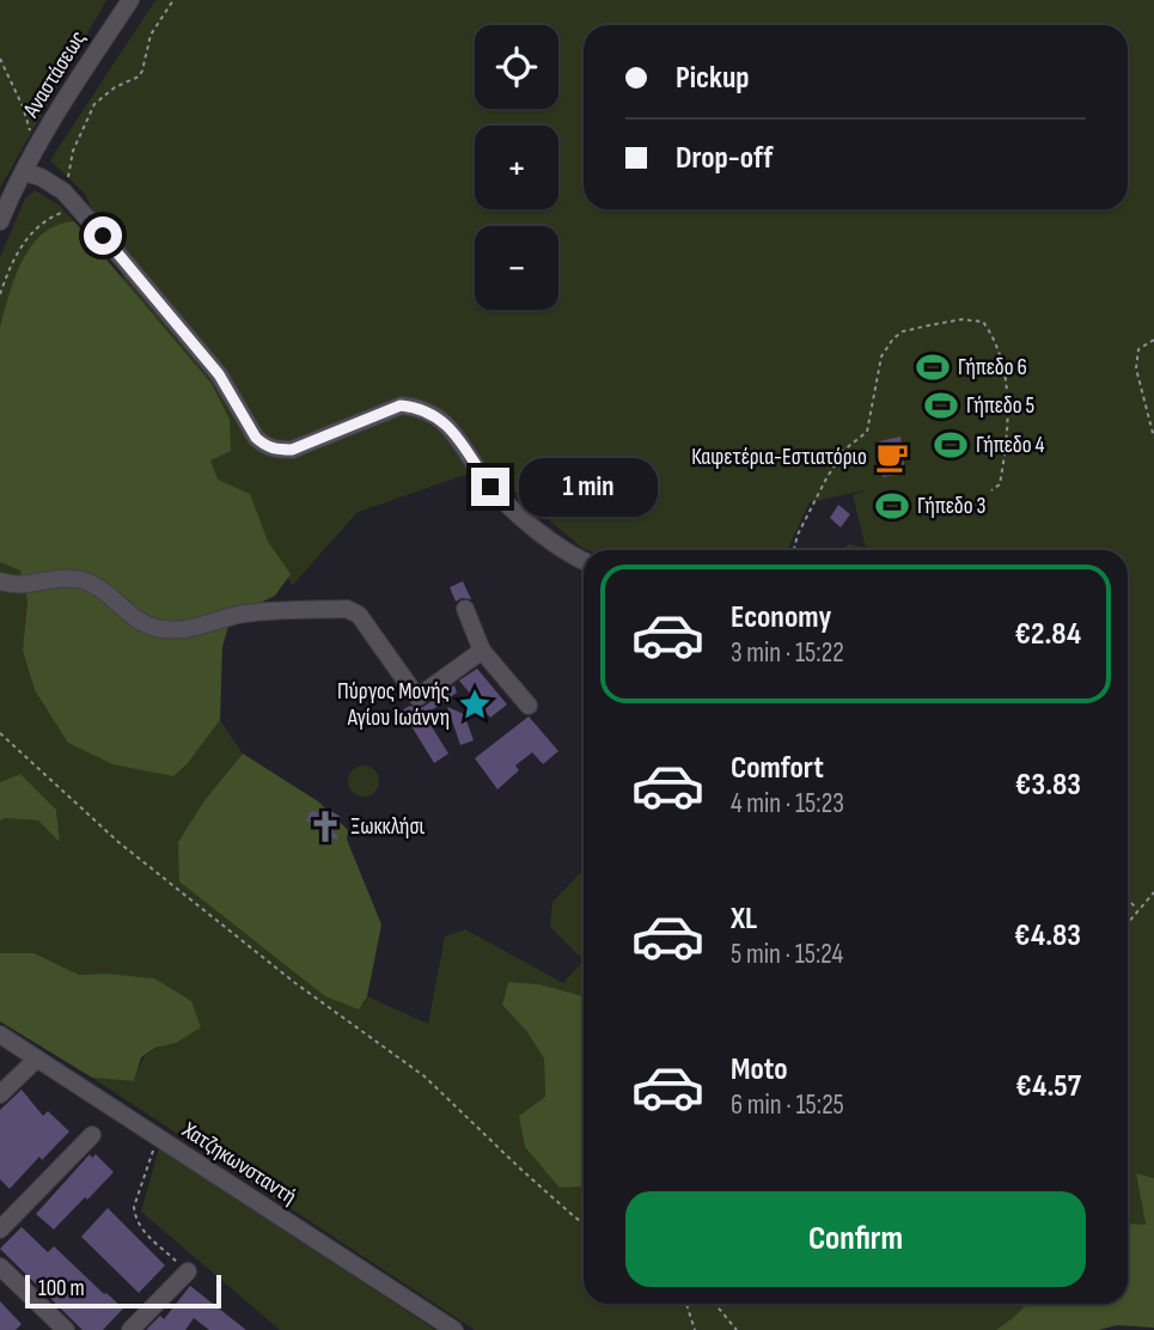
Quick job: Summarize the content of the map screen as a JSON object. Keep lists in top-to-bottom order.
{
  "streets": {
    "street": ["Αναστάσεως", "Χατζηκωνσταντή"]
  },
  "places": {
    "sports": [
      "Γήπεδο 6",
      "Γήπεδο 5",
      "Γήπεδο 4",
      "Γήπεδο 3"
    ],
    "cafe": ["Καφετέρια-Εστιατόριο"],
    "place": ["Πύργος Μονής Αγίου Ιωάννη"],
    "church": ["Ξωκκλήσι"]
  },
  "scale_bar": "100 m",
  "page": {
    "map_buttons": ["+", "−"],
    "banner": ["Pickup", "Drop-off"],
    "bubble": "1 min",
    "list": [
      {
        "name": "Economy",
        "note": "3 min · 15:22",
        "value": "€2.84"
      },
      {
        "name": "Comfort",
        "note": "4 min · 15:23",
        "value": "€3.83"
      },
      {
        "name": "XL",
        "note": "5 min · 15:24",
        "value": "€4.83"
      },
      {
        "name": "Moto",
        "note": "6 min · 15:25",
        "value": "€4.57"
      }
    ],
    "buttons": "Confirm",
    "scale": "100 m"
  }
}
